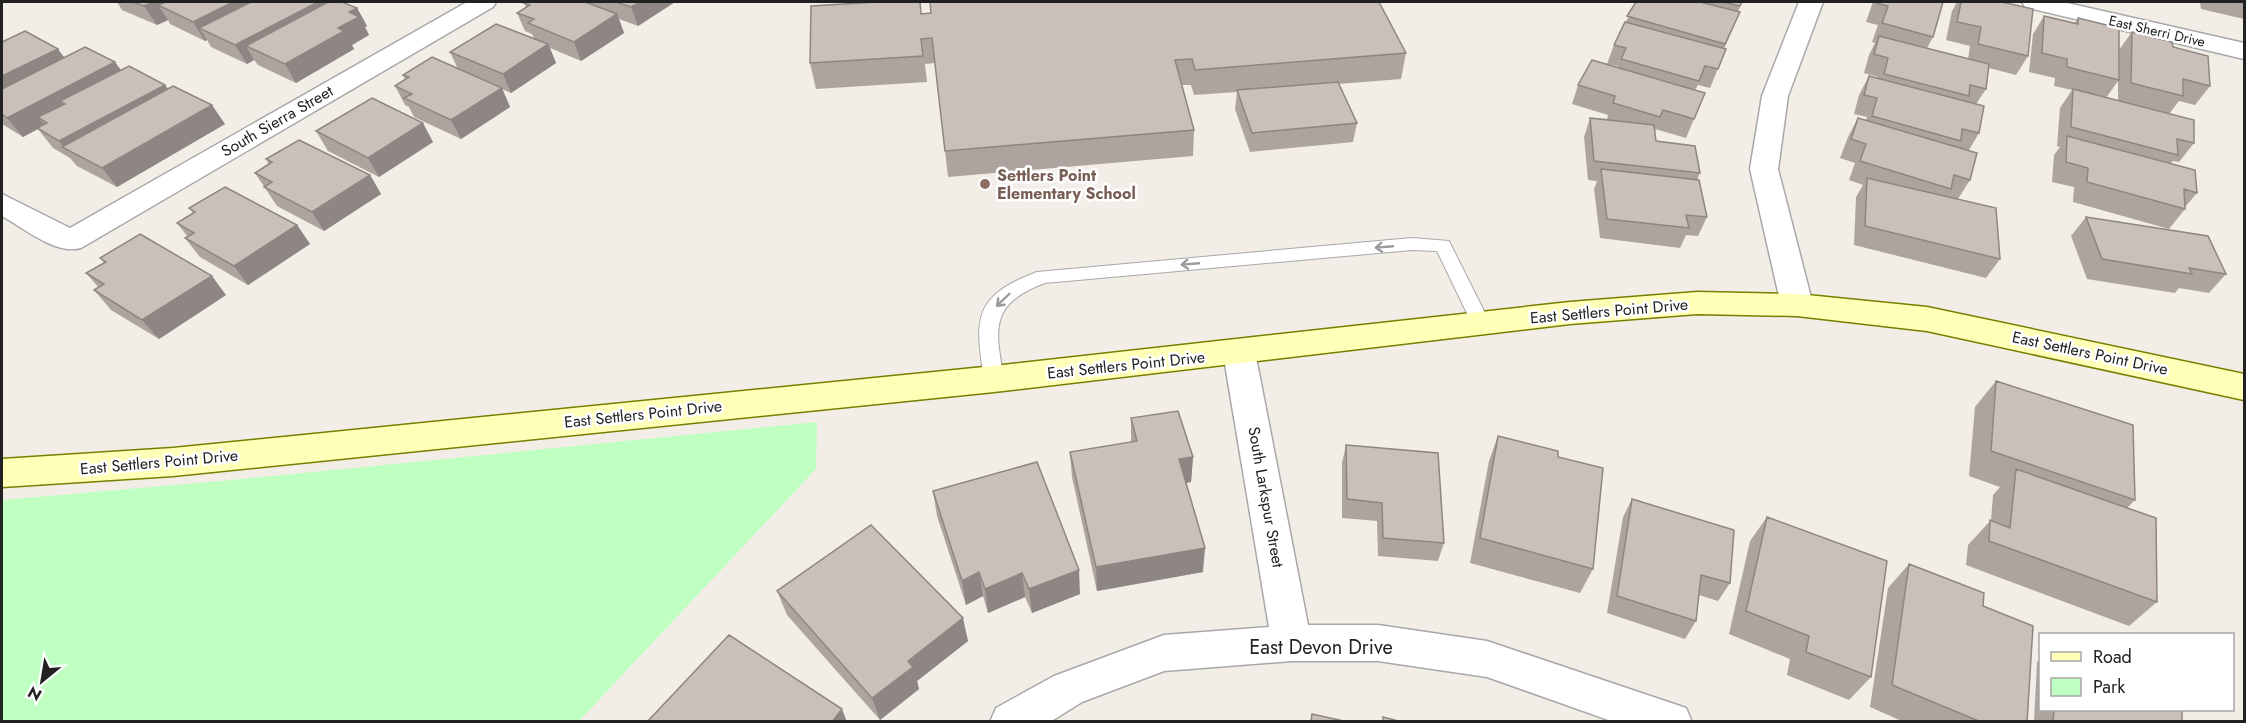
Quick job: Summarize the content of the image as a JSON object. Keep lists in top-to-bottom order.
{
  "streets": {
    "street": [
      "East Sherri Drive",
      "South Sierra Street",
      "East Settlers Point Drive",
      "South Larkspur Street",
      "East Devon Drive"
    ]
  },
  "crossings": [
    ["East Settlers Point Drive", "South Larkspur Street"],
    ["South Larkspur Street", "East Devon Drive"]
  ],
  "places": ["Settlers Point Elementary School"],
  "legend": ["Road", "Park"],
  "north": "bottom left"
}
